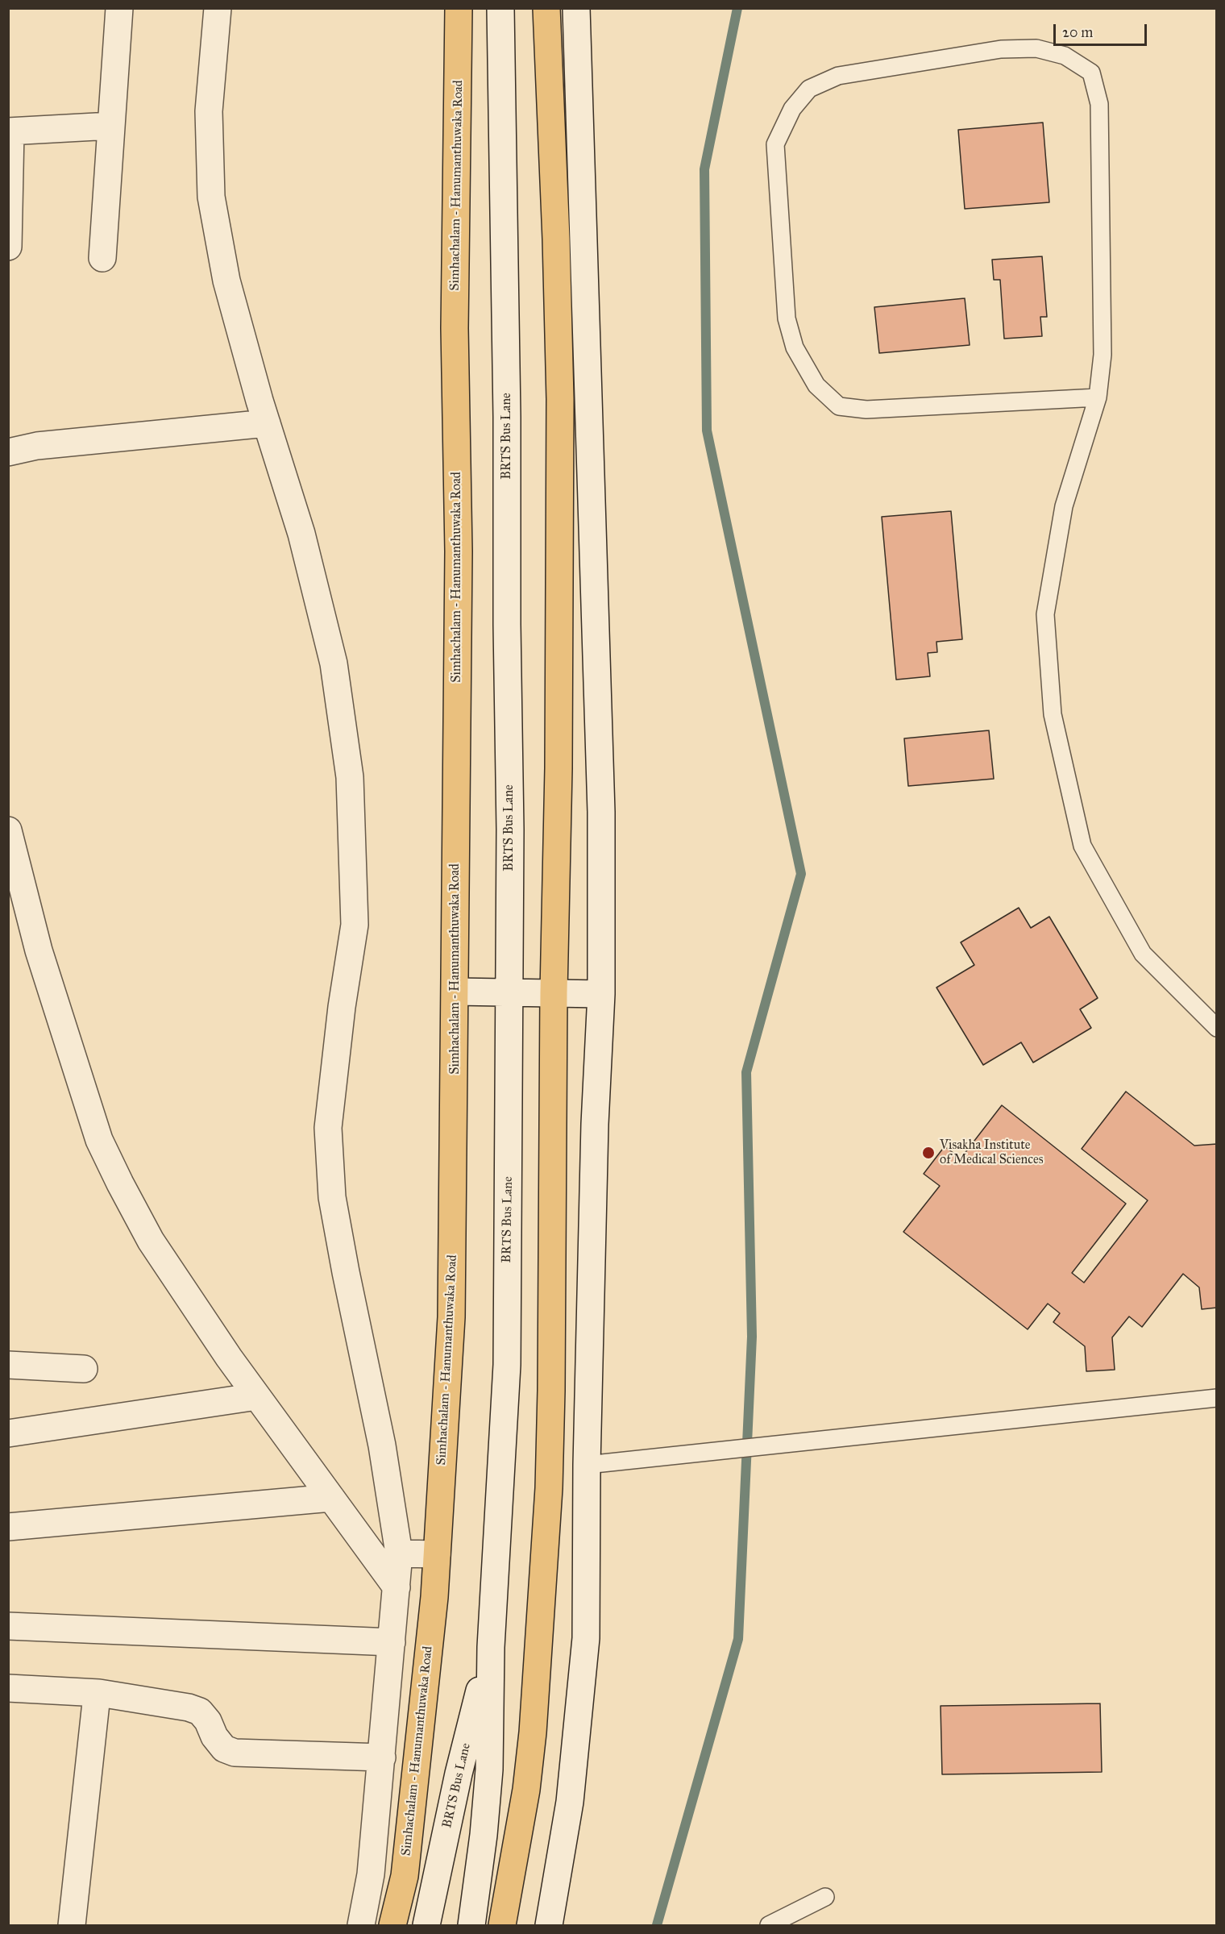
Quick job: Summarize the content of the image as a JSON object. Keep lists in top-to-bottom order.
{
  "streets": {
    "main road": ["Simhachalam - Hanumanthuwaka Road"],
    "street": ["BRTS Bus Lane"]
  },
  "places": ["Visakha Institute of Medical Sciences"],
  "scale_bar": "20 m"
}
